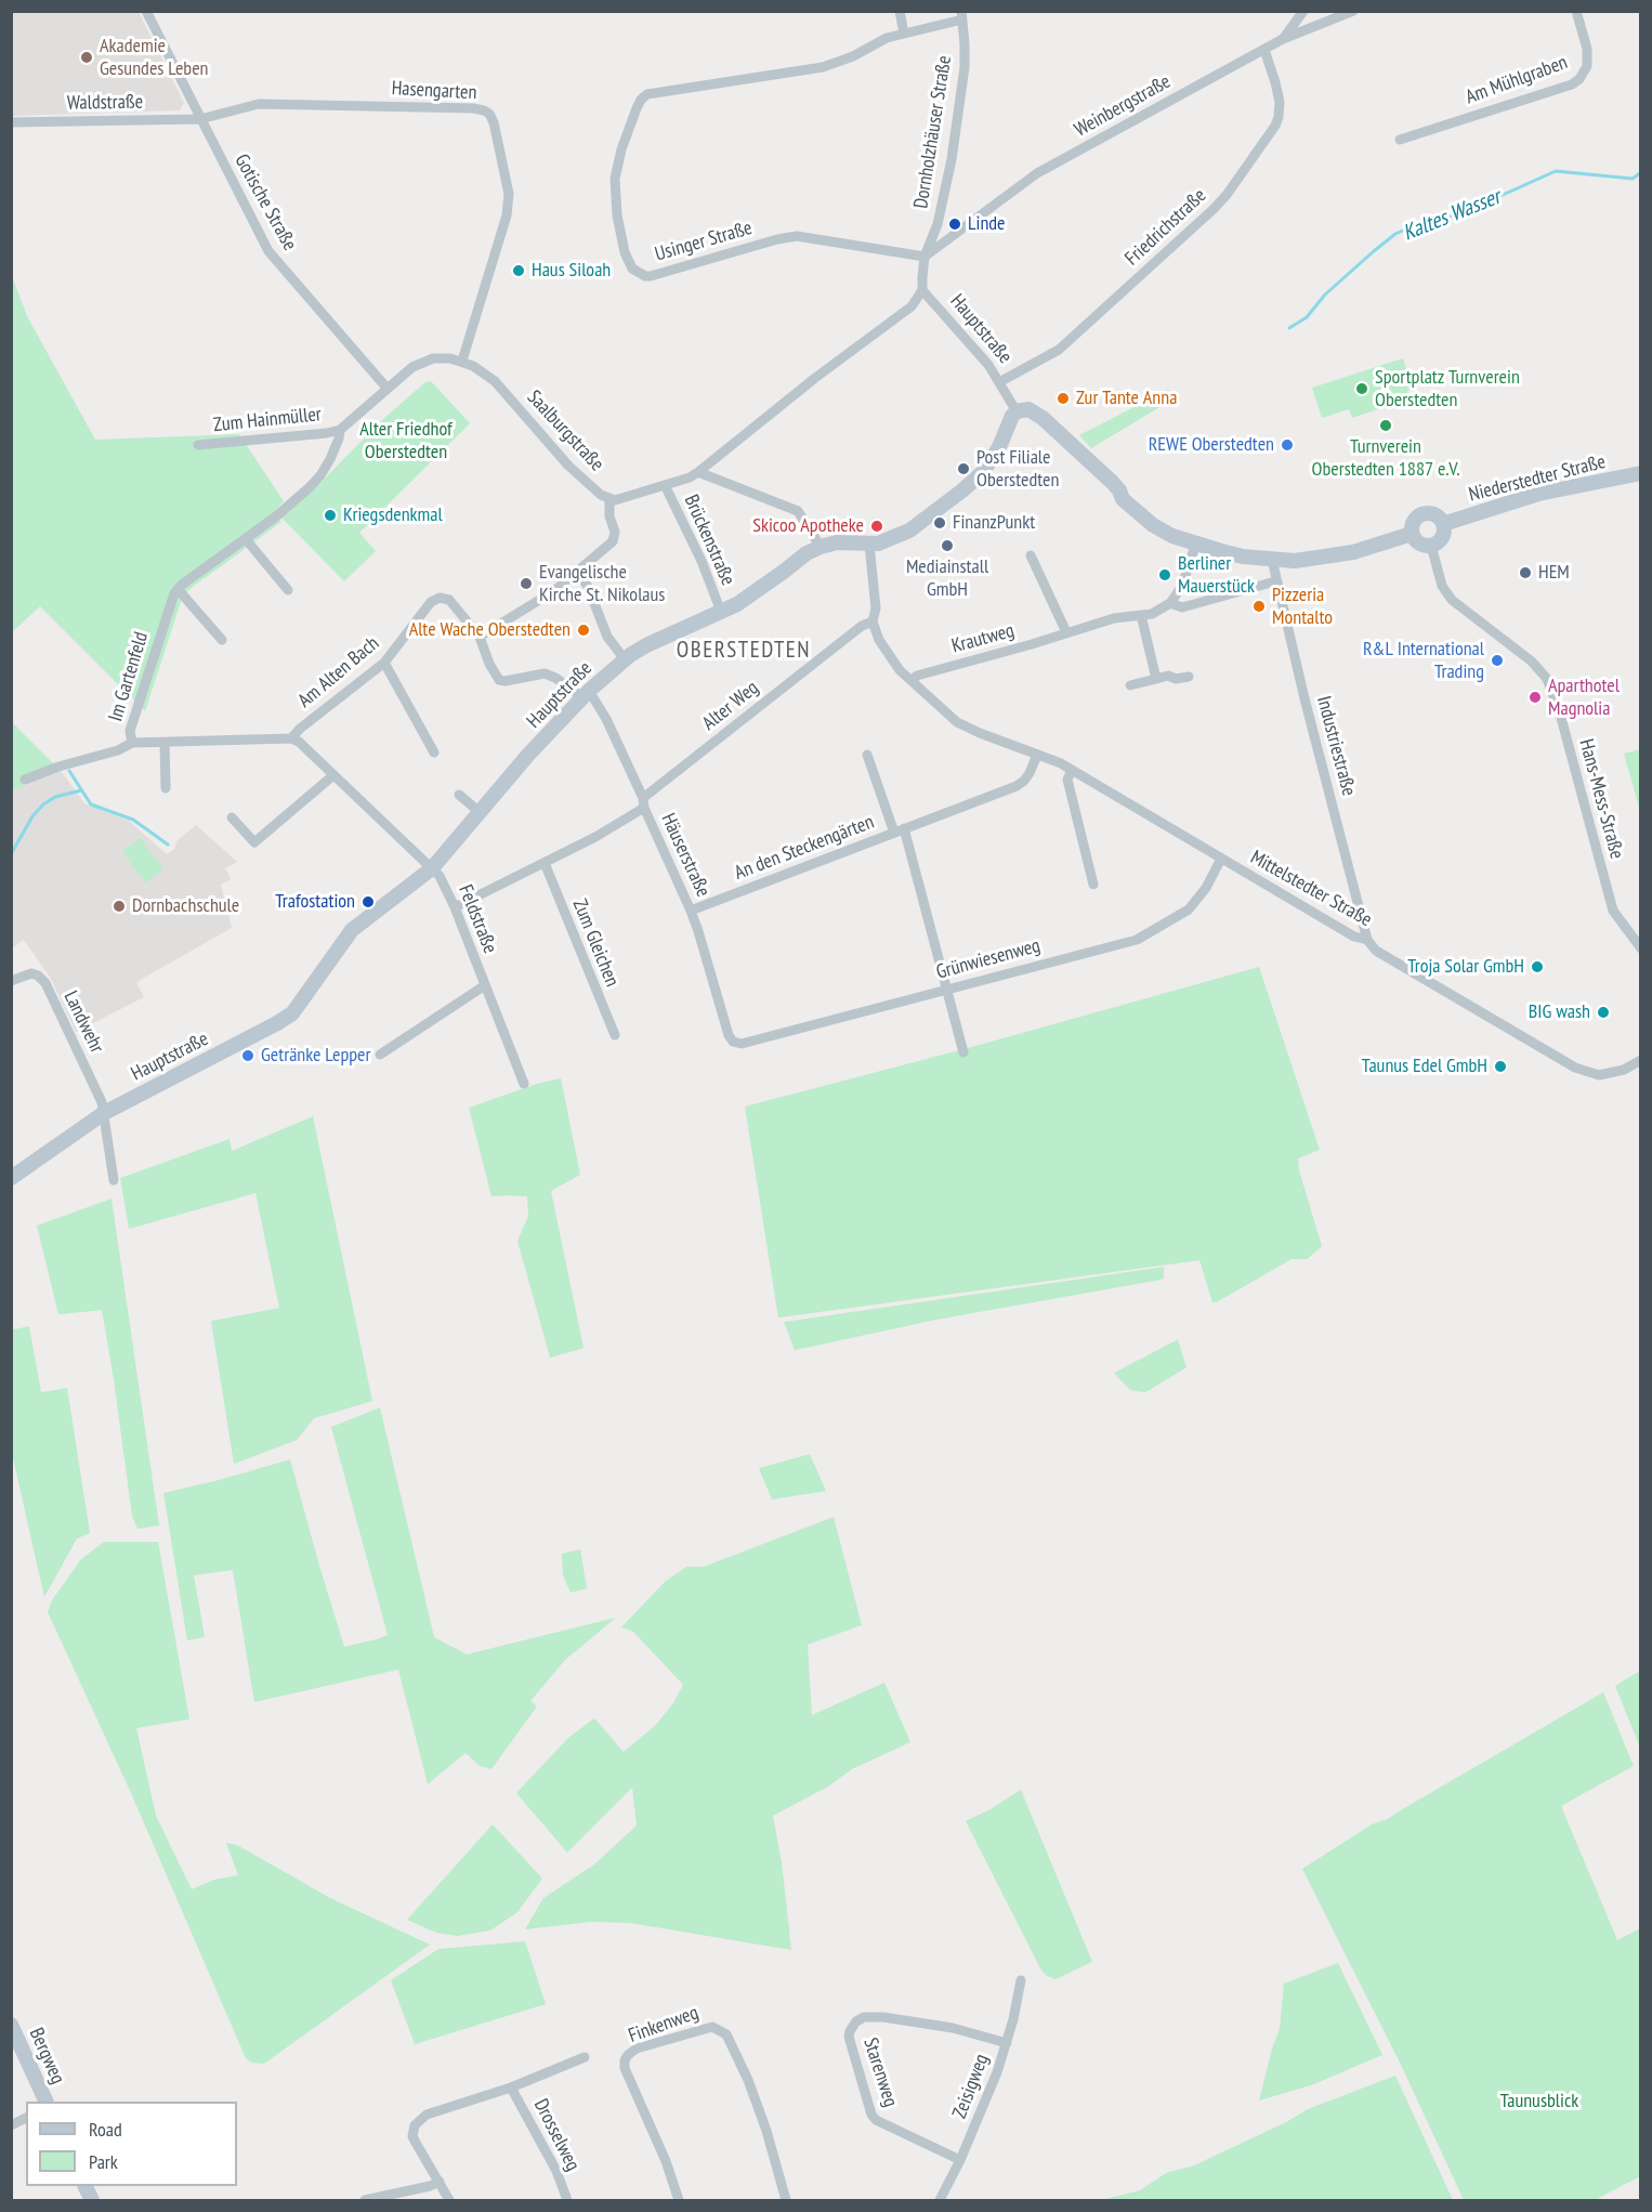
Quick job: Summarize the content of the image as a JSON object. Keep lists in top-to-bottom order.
{
  "streets": {
    "street": [
      "Am Mühlgraben",
      "Hasengarten",
      "Waldstraße",
      "Weinbergstraße",
      "Dornholzhäuser Straße",
      "Gotische Straße",
      "Friedrichstraße",
      "Usinger Straße",
      "Hauptstraße",
      "Zum Hainmüller",
      "Saalburgstraße",
      "Niederstedter Straße",
      "Brückenstraße",
      "Krautweg",
      "Am Alten Bach",
      "Im Gartenfeld",
      "Alter Weg",
      "Industriestraße",
      "Hans-Mess-Straße",
      "An den Steckengärten",
      "Häuserstraße",
      "Mittelstedter Straße",
      "Feldstraße",
      "Zum Gleichen",
      "Grünwiesenweg",
      "Landwehr",
      "Finkenweg",
      "Bergweg",
      "Starenweg",
      "Zeisigweg",
      "Drosselweg"
    ]
  },
  "crossings": [
    ["Hasengarten", "Waldstraße"],
    ["Hasengarten", "Gotische Straße"],
    ["Hasengarten", "Saalburgstraße"],
    ["Waldstraße", "Gotische Straße"],
    ["Weinbergstraße", "Dornholzhäuser Straße"],
    ["Weinbergstraße", "Friedrichstraße"],
    ["Weinbergstraße", "Usinger Straße"],
    ["Weinbergstraße", "Hauptstraße"],
    ["Dornholzhäuser Straße", "Usinger Straße"],
    ["Dornholzhäuser Straße", "Hauptstraße"],
    ["Friedrichstraße", "Hauptstraße"],
    ["Usinger Straße", "Hauptstraße"],
    ["Hauptstraße", "Niederstedter Straße"],
    ["Hauptstraße", "Brückenstraße"],
    ["Hauptstraße", "Häuserstraße"],
    ["Hauptstraße", "Mittelstedter Straße"],
    ["Hauptstraße", "Feldstraße"],
    ["Hauptstraße", "Landwehr"],
    ["Niederstedter Straße", "Industriestraße"],
    ["Niederstedter Straße", "Hans-Mess-Straße"],
    ["Krautweg", "Industriestraße"],
    ["Krautweg", "Mittelstedter Straße"],
    ["Alter Weg", "Häuserstraße"],
    ["Alter Weg", "Mittelstedter Straße"],
    ["Alter Weg", "Feldstraße"],
    ["Alter Weg", "Zum Gleichen"],
    ["Industriestraße", "Mittelstedter Straße"],
    ["An den Steckengärten", "Häuserstraße"],
    ["An den Steckengärten", "Mittelstedter Straße"],
    ["Häuserstraße", "Grünwiesenweg"],
    ["Mittelstedter Straße", "Grünwiesenweg"],
    ["Starenweg", "Zeisigweg"]
  ],
  "districts": ["OBERSTEDTEN"],
  "water": ["Kaltes Wasser"],
  "parks": ["Alter Friedhof Oberstedten", "Taunusblick"],
  "places": [
    "Akademie Gesundes Leben",
    "Linde",
    "Haus Siloah",
    "Sportplatz Turnverein Oberstedten",
    "Zur Tante Anna",
    "Turnverein Oberstedten 1887 e.V.",
    "REWE Oberstedten",
    "Post Filiale Oberstedten",
    "Kriegsdenkmal",
    "FinanzPunkt",
    "Skicoo Apotheke",
    "Mediainstall GmbH",
    "HEM",
    "Berliner Mauerstück",
    "Evangelische Kirche St. Nikolaus",
    "Pizzeria Montalto",
    "Alte Wache Oberstedten",
    "R&L International Trading",
    "Aparthotel Magnolia",
    "Trafostation",
    "Dornbachschule",
    "Troja Solar GmbH",
    "BIG wash",
    "Getränke Lepper",
    "Taunus Edel GmbH"
  ],
  "legend": ["Road", "Park"]
}
